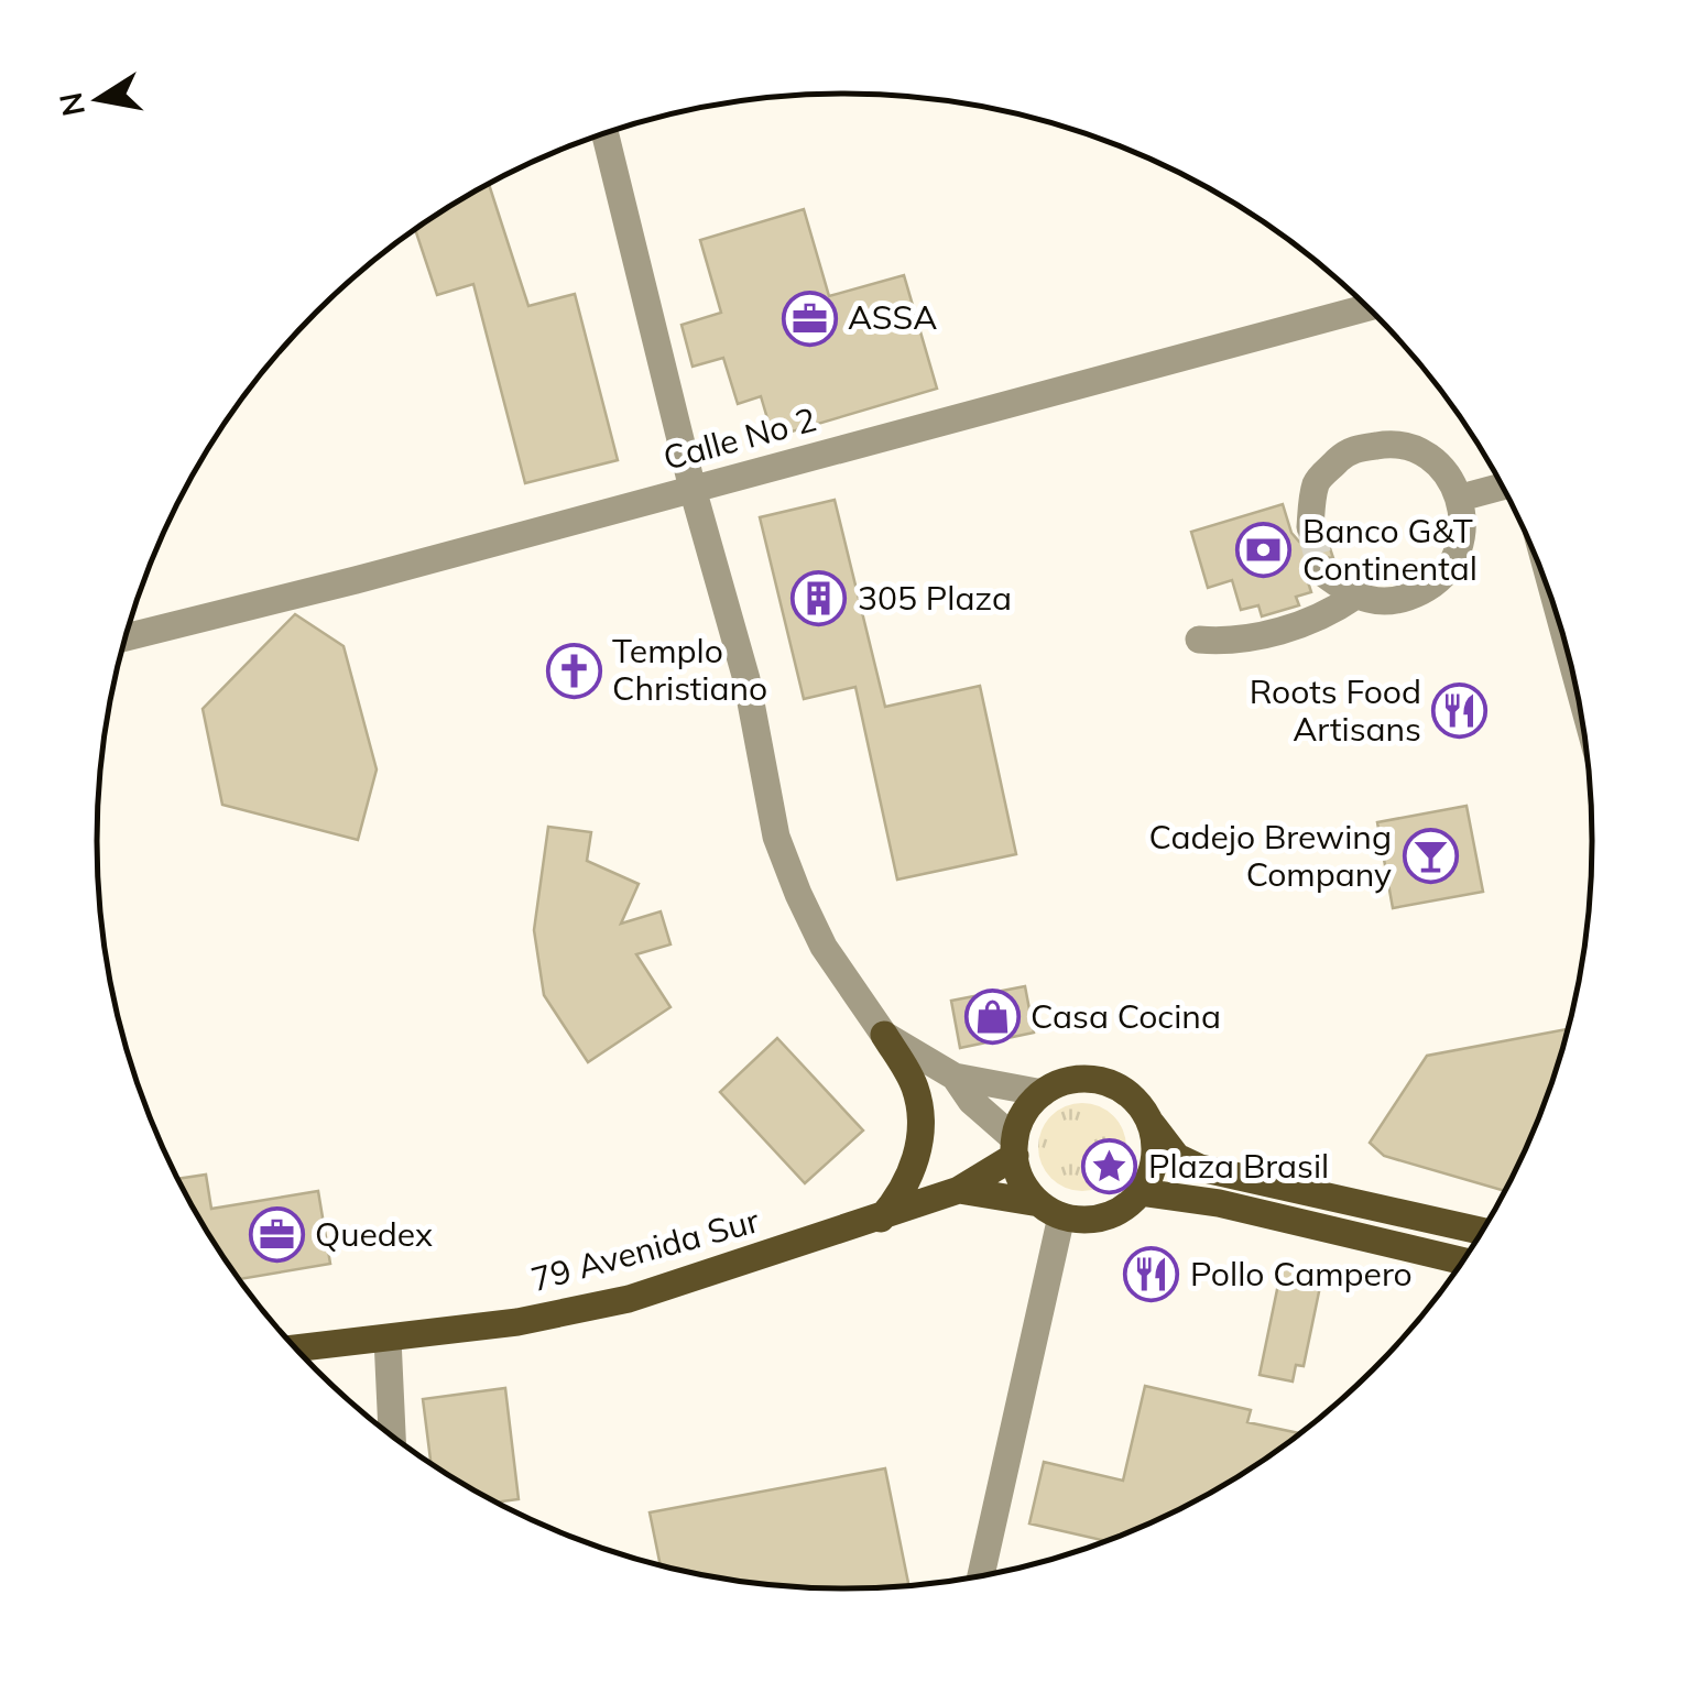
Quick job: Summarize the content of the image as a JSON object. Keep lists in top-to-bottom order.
{
  "streets": {
    "main road": ["79 Avenida Sur"],
    "street": ["Calle No 2"]
  },
  "places": {
    "office": ["ASSA", "Quedex"],
    "bank": ["Banco G&T Continental"],
    "building": ["305 Plaza"],
    "church": ["Templo Christiano"],
    "restaurant": ["Roots Food Artisans", "Pollo Campero"],
    "bar": ["Cadejo Brewing Company"],
    "shop": ["Casa Cocina"],
    "place": ["Plaza Brasil"]
  },
  "north": "left"
}
